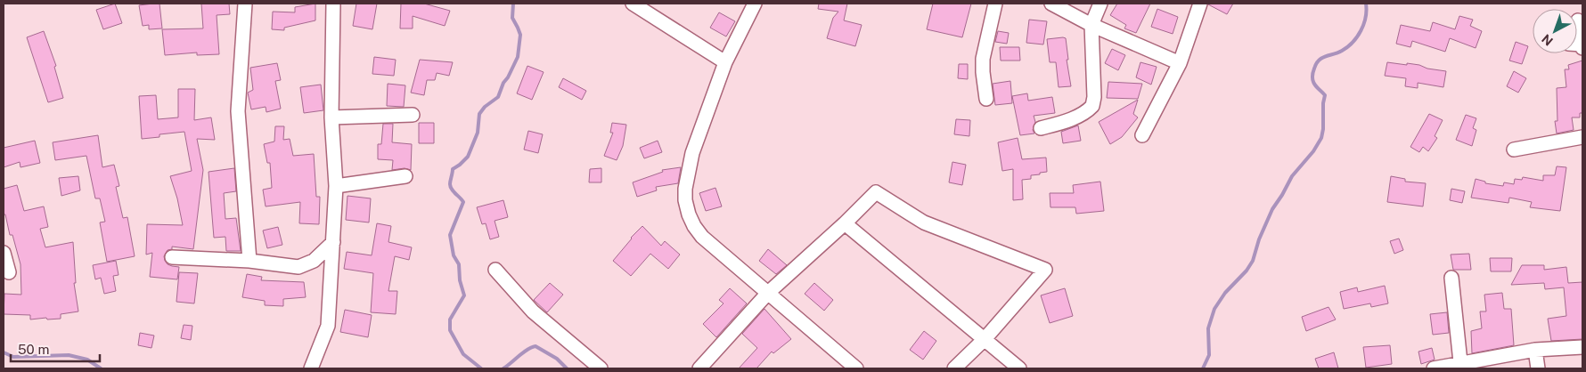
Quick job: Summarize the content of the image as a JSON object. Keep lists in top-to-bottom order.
{
  "scale_bar": "50 m",
  "north": "bottom left"
}
